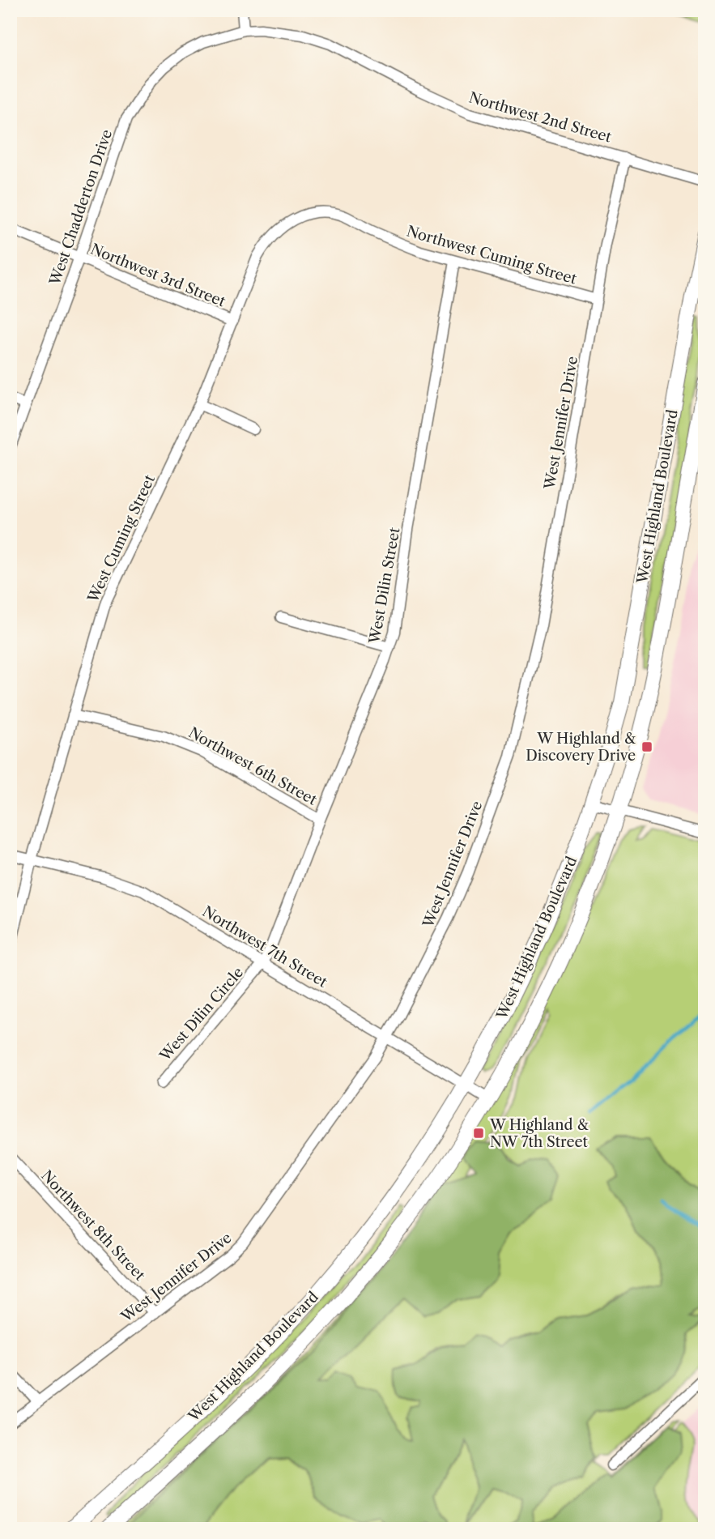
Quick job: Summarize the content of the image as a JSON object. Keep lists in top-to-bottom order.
{
  "streets": {
    "main road": ["West Highland Boulevard"],
    "street": [
      "Northwest 2nd Street",
      "West Chadderton Drive",
      "Northwest Cuming Street",
      "Northwest 3rd Street",
      "West Jennifer Drive",
      "West Cuming Street",
      "West Dilin Street",
      "Northwest 6th Street",
      "Northwest 7th Street",
      "West Dilin Circle",
      "Northwest 8th Street"
    ]
  },
  "crossings": [
    ["Northwest 2nd Street", "West Chadderton Drive"],
    ["Northwest 2nd Street", "West Jennifer Drive"],
    ["West Chadderton Drive", "Northwest 3rd Street"],
    ["Northwest Cuming Street", "West Jennifer Drive"],
    ["Northwest Cuming Street", "West Cuming Street"],
    ["Northwest Cuming Street", "West Dilin Street"],
    ["Northwest 3rd Street", "West Cuming Street"],
    ["West Jennifer Drive", "Northwest 7th Street"],
    ["West Jennifer Drive", "Northwest 8th Street"],
    ["West Highland Boulevard", "Northwest 7th Street"],
    ["West Cuming Street", "Northwest 6th Street"],
    ["West Cuming Street", "Northwest 7th Street"],
    ["West Dilin Street", "Northwest 6th Street"],
    ["West Dilin Street", "Northwest 7th Street"],
    ["West Dilin Street", "West Dilin Circle"],
    ["Northwest 7th Street", "West Dilin Circle"]
  ],
  "places": {
    "transit": ["W Highland & Discovery Drive", "W Highland & NW 7th Street"]
  }
}
